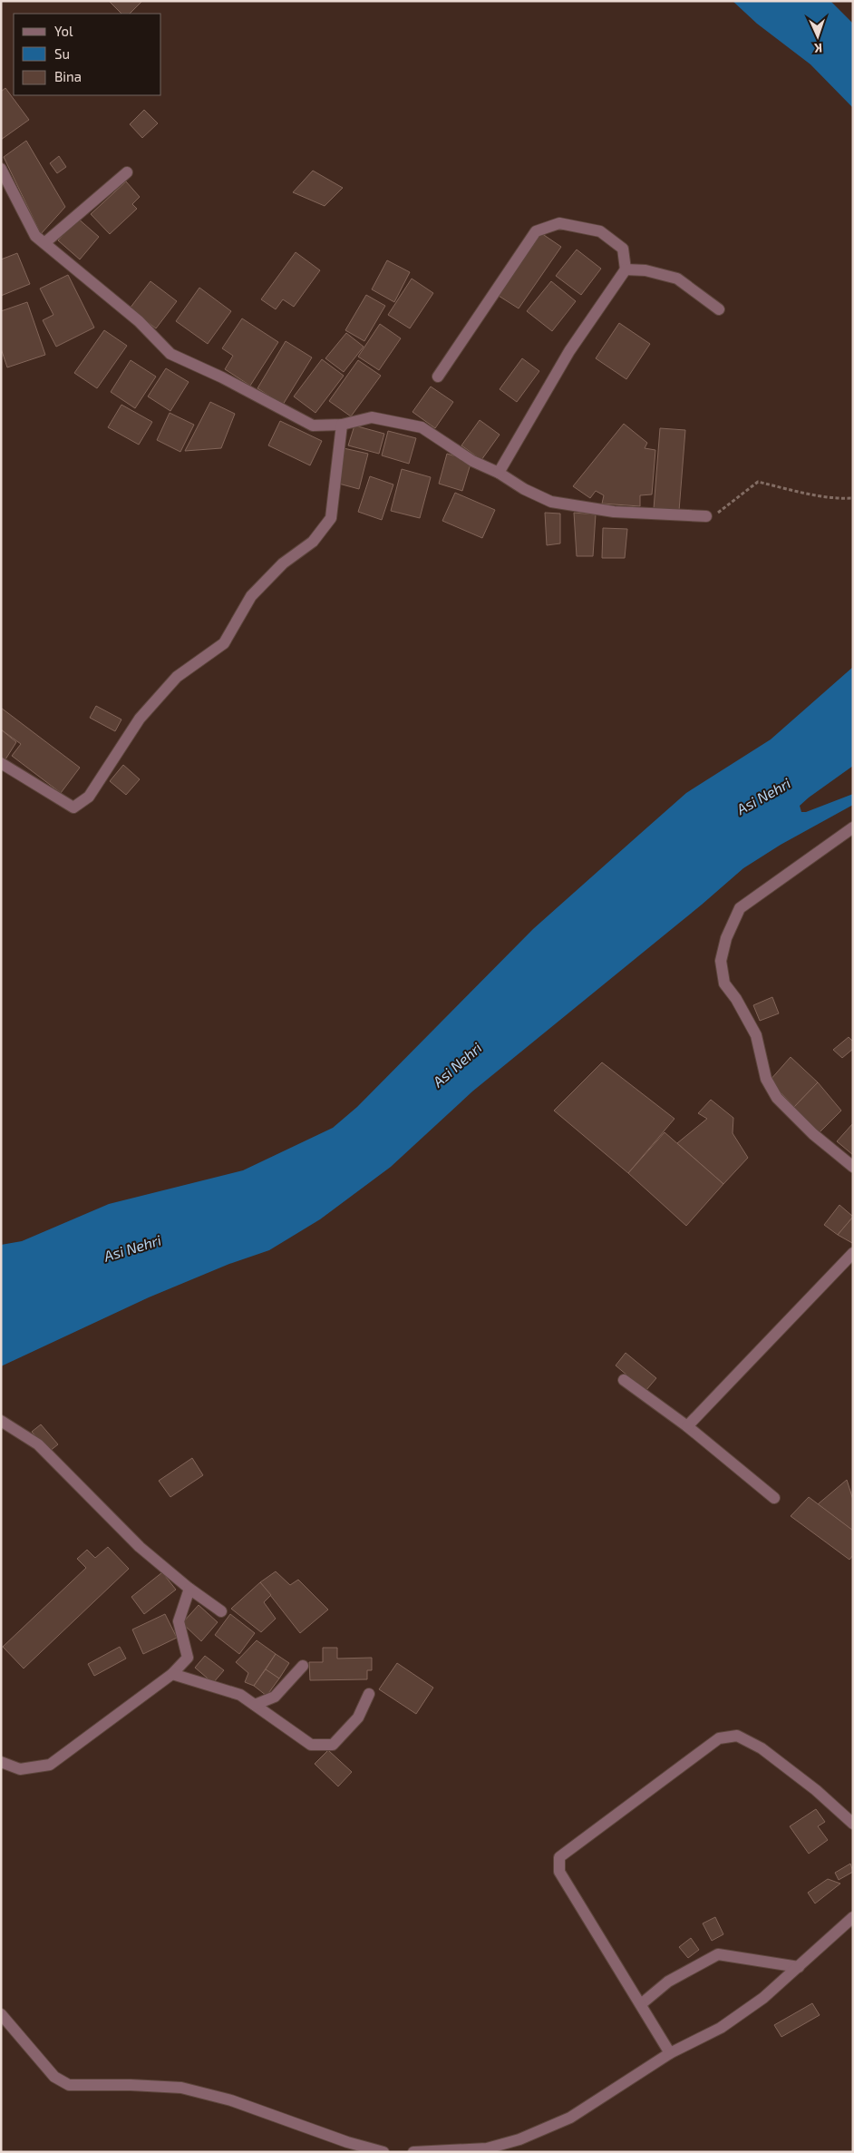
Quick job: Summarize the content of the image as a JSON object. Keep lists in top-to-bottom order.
{
  "water": ["Asi Nehri"],
  "legend": ["Yol", "Su", "Bina"],
  "north": "bottom"
}
